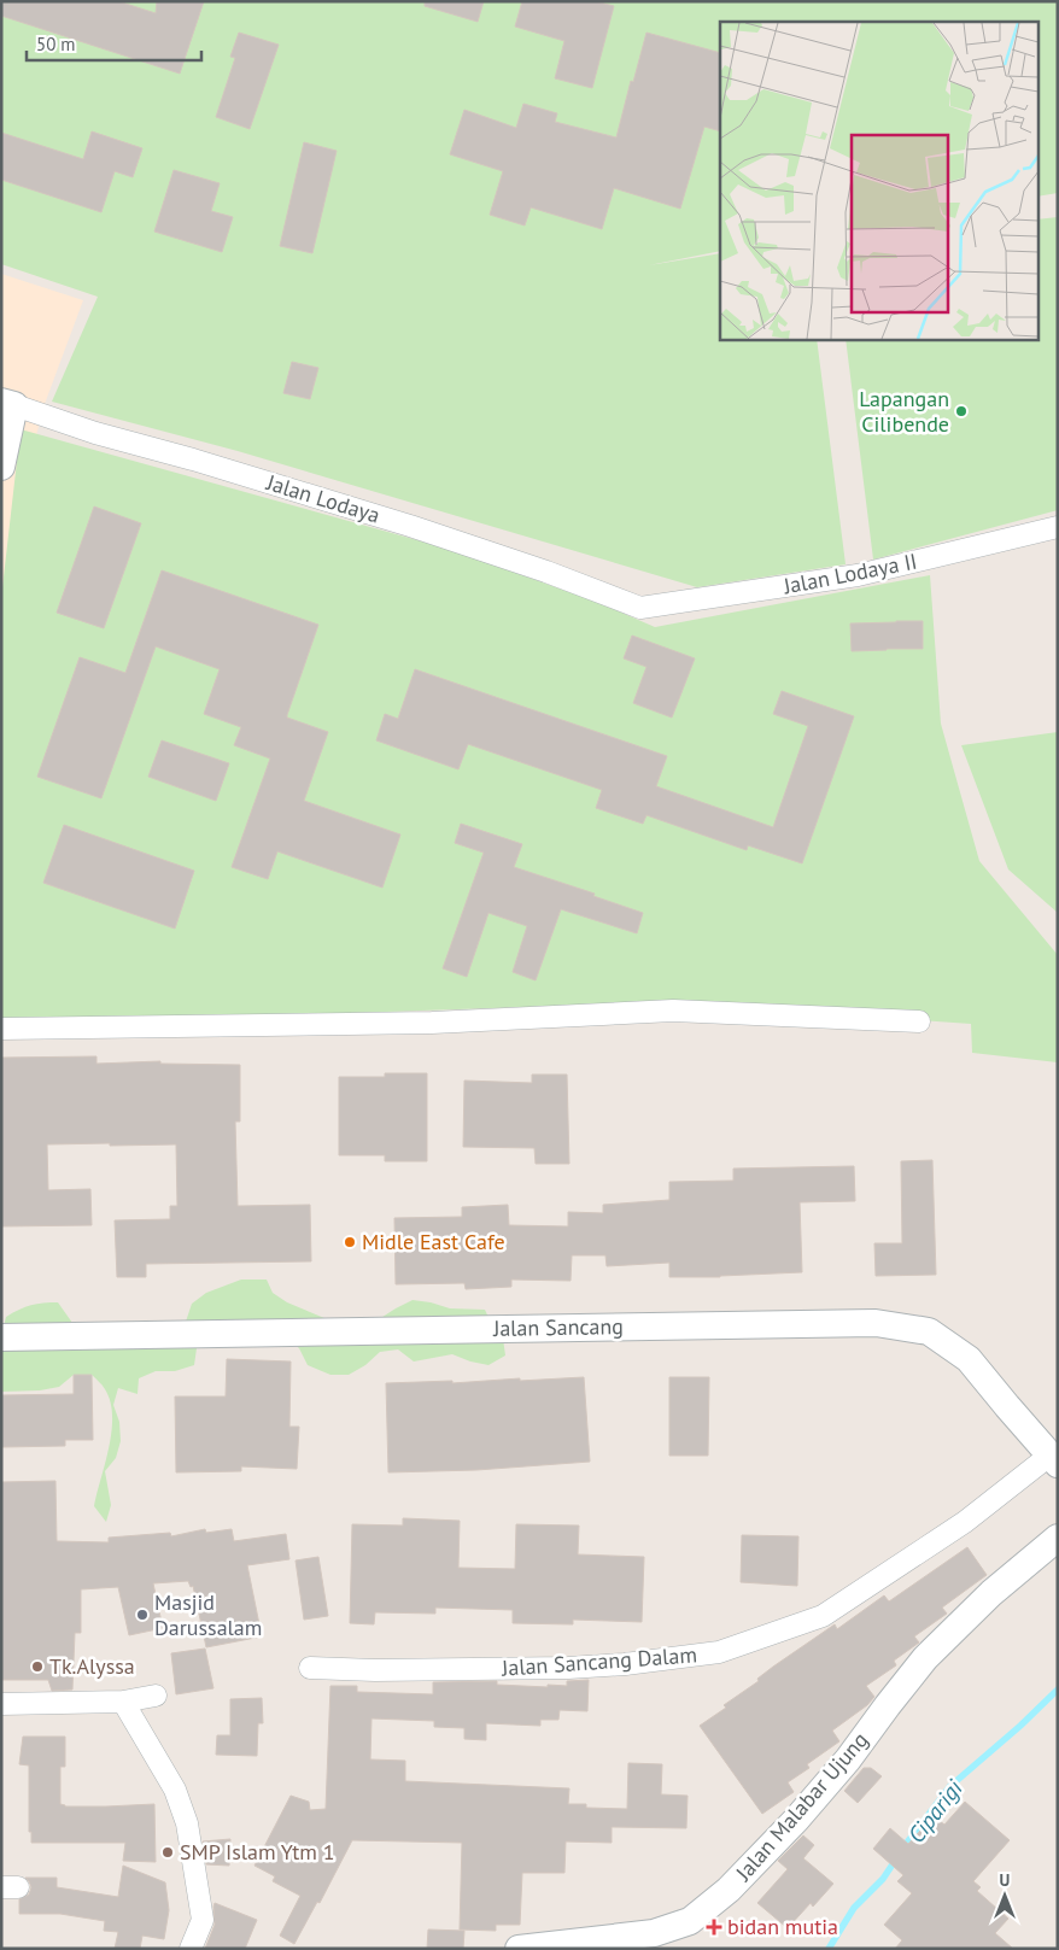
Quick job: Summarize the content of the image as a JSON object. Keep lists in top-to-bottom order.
{
  "streets": {
    "street": [
      "Jalan Lodaya",
      "Jalan Lodaya II",
      "Jalan Sancang",
      "Jalan Sancang Dalam",
      "Jalan Malabar Ujung"
    ]
  },
  "crossings": [
    ["Jalan Lodaya", "Jalan Lodaya II"],
    ["Jalan Sancang", "Jalan Sancang Dalam"]
  ],
  "water": ["Ciparigi"],
  "places": {
    "other": [
      "Lapangan Cilibende",
      "Midle East Cafe",
      "Masjid Darussalam",
      "Tk.Alyssa",
      "SMP Islam Ytm 1"
    ],
    "health": ["bidan mutia"]
  },
  "scale_bar": "50 m",
  "north": "top"
}
